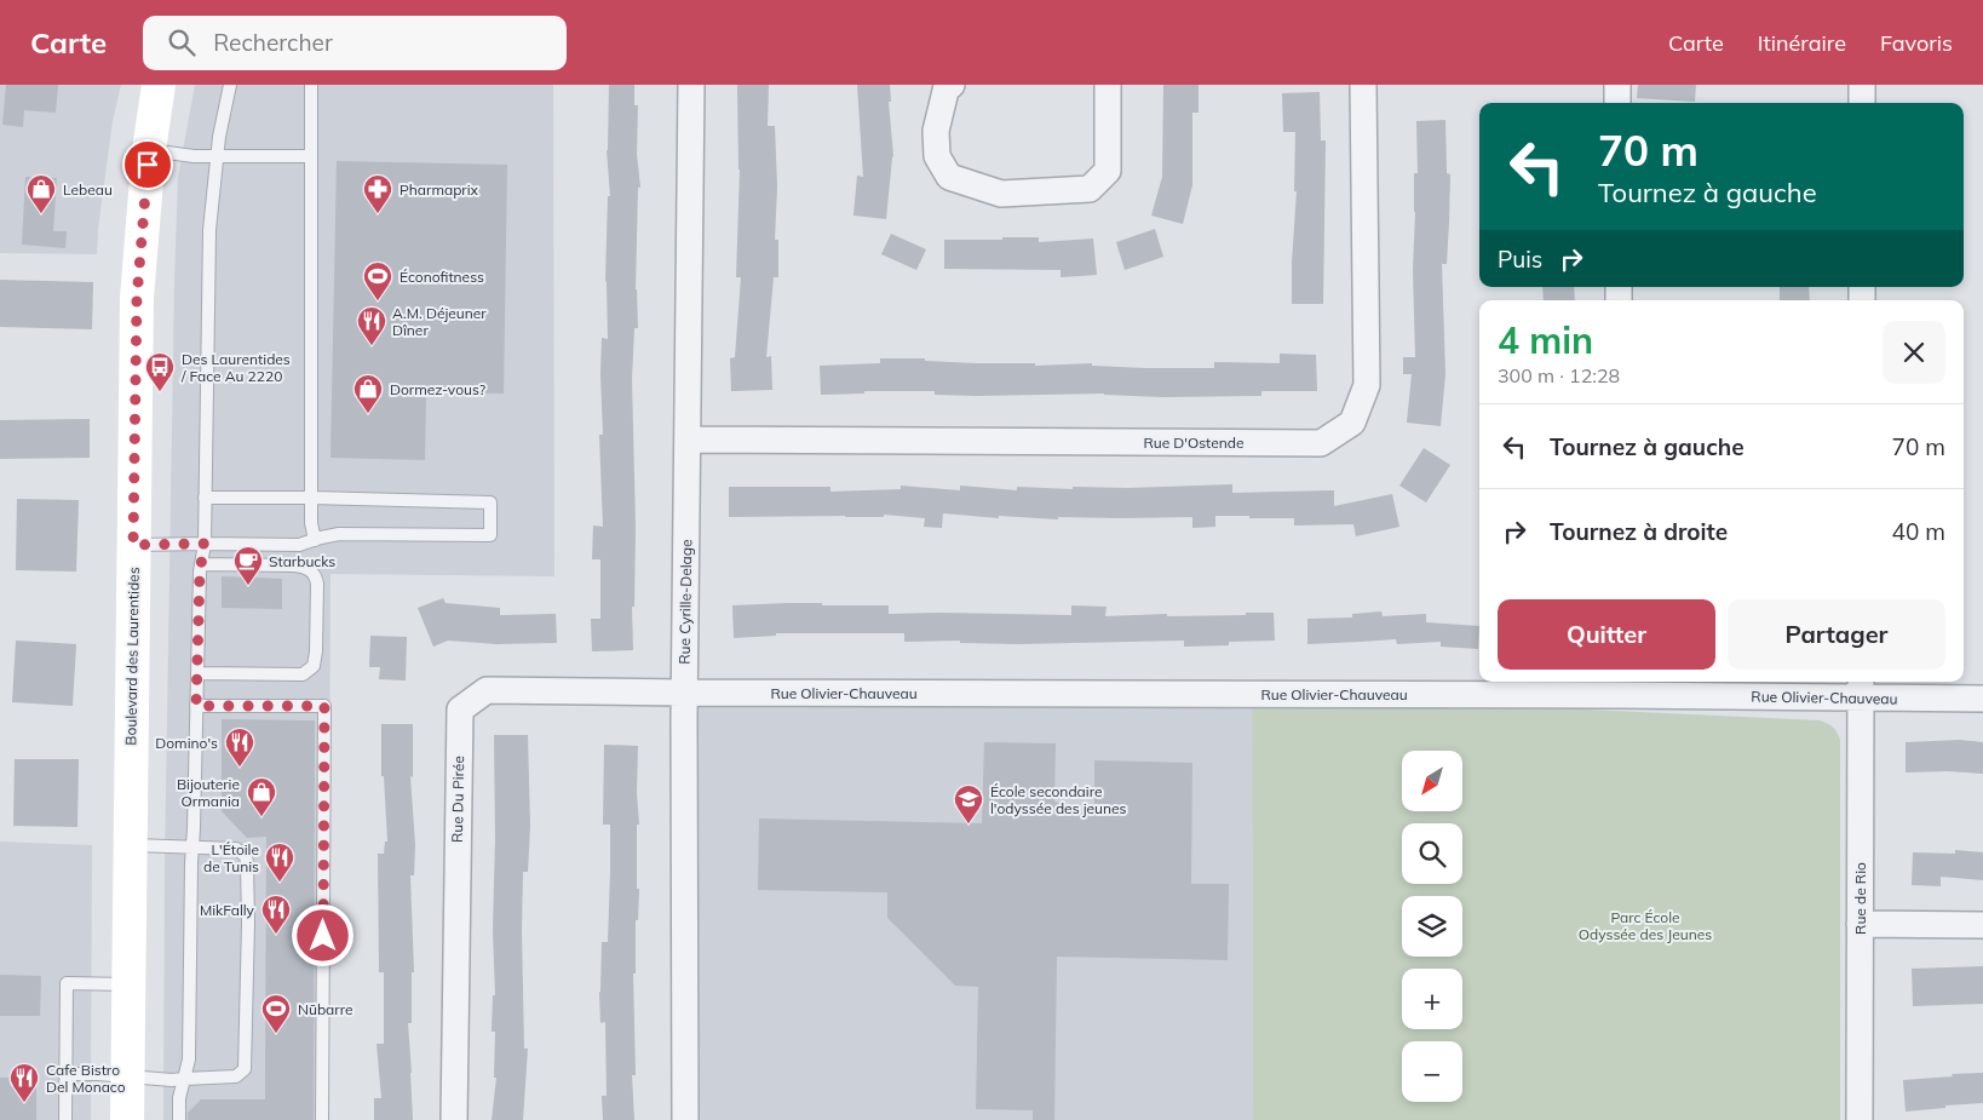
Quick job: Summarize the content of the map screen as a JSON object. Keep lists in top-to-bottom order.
{
  "streets": {
    "main road": ["Boulevard des Laurentides"],
    "street": [
      "Rue D'Ostende",
      "Rue Cyrille-Delage",
      "Rue Olivier-Chauveau",
      "Rue Du Pirée",
      "Rue de Rio"
    ]
  },
  "crossings": [
    ["Rue D'Ostende", "Rue Cyrille-Delage"],
    ["Rue Cyrille-Delage", "Rue Olivier-Chauveau"],
    ["Rue Cyrille-Delage", "Rue Du Pirée"],
    ["Rue Olivier-Chauveau", "Rue Du Pirée"],
    ["Rue Olivier-Chauveau", "Rue de Rio"]
  ],
  "parks": ["Parc École Odyssée des Jeunes"],
  "places": {
    "shop": ["Lebeau", "Dormez-vous?", "Bijouterie Ormania"],
    "pharmacy": ["Pharmaprix"],
    "sports": ["Éconofitness", "Nūbarre"],
    "restaurant": [
      "A.M. Déjeuner Dîner",
      "Domino's",
      "L'Étoile de Tunis",
      "MikFally",
      "Cafe Bistro Del Monaco"
    ],
    "bus stop": ["Des Laurentides / Face Au 2220"],
    "cafe": ["Starbucks"],
    "school or university": ["École secondaire l'odyssée des jeunes"]
  },
  "north": "bottom left",
  "page": {
    "header": "Carte",
    "search": "Rechercher",
    "nav": ["Carte", "Itinéraire", "Favoris"],
    "turn": ["70 m", "Tournez à gauche"],
    "then": "Puis",
    "heading": ["4 min", "300 m · 12:28"],
    "list": [
      {
        "name": "Tournez à gauche",
        "value": "70 m"
      },
      {
        "name": "Tournez à droite",
        "value": "40 m"
      }
    ],
    "buttons": ["Quitter", "Partager"],
    "map_buttons": ["+", "−"]
  }
}
